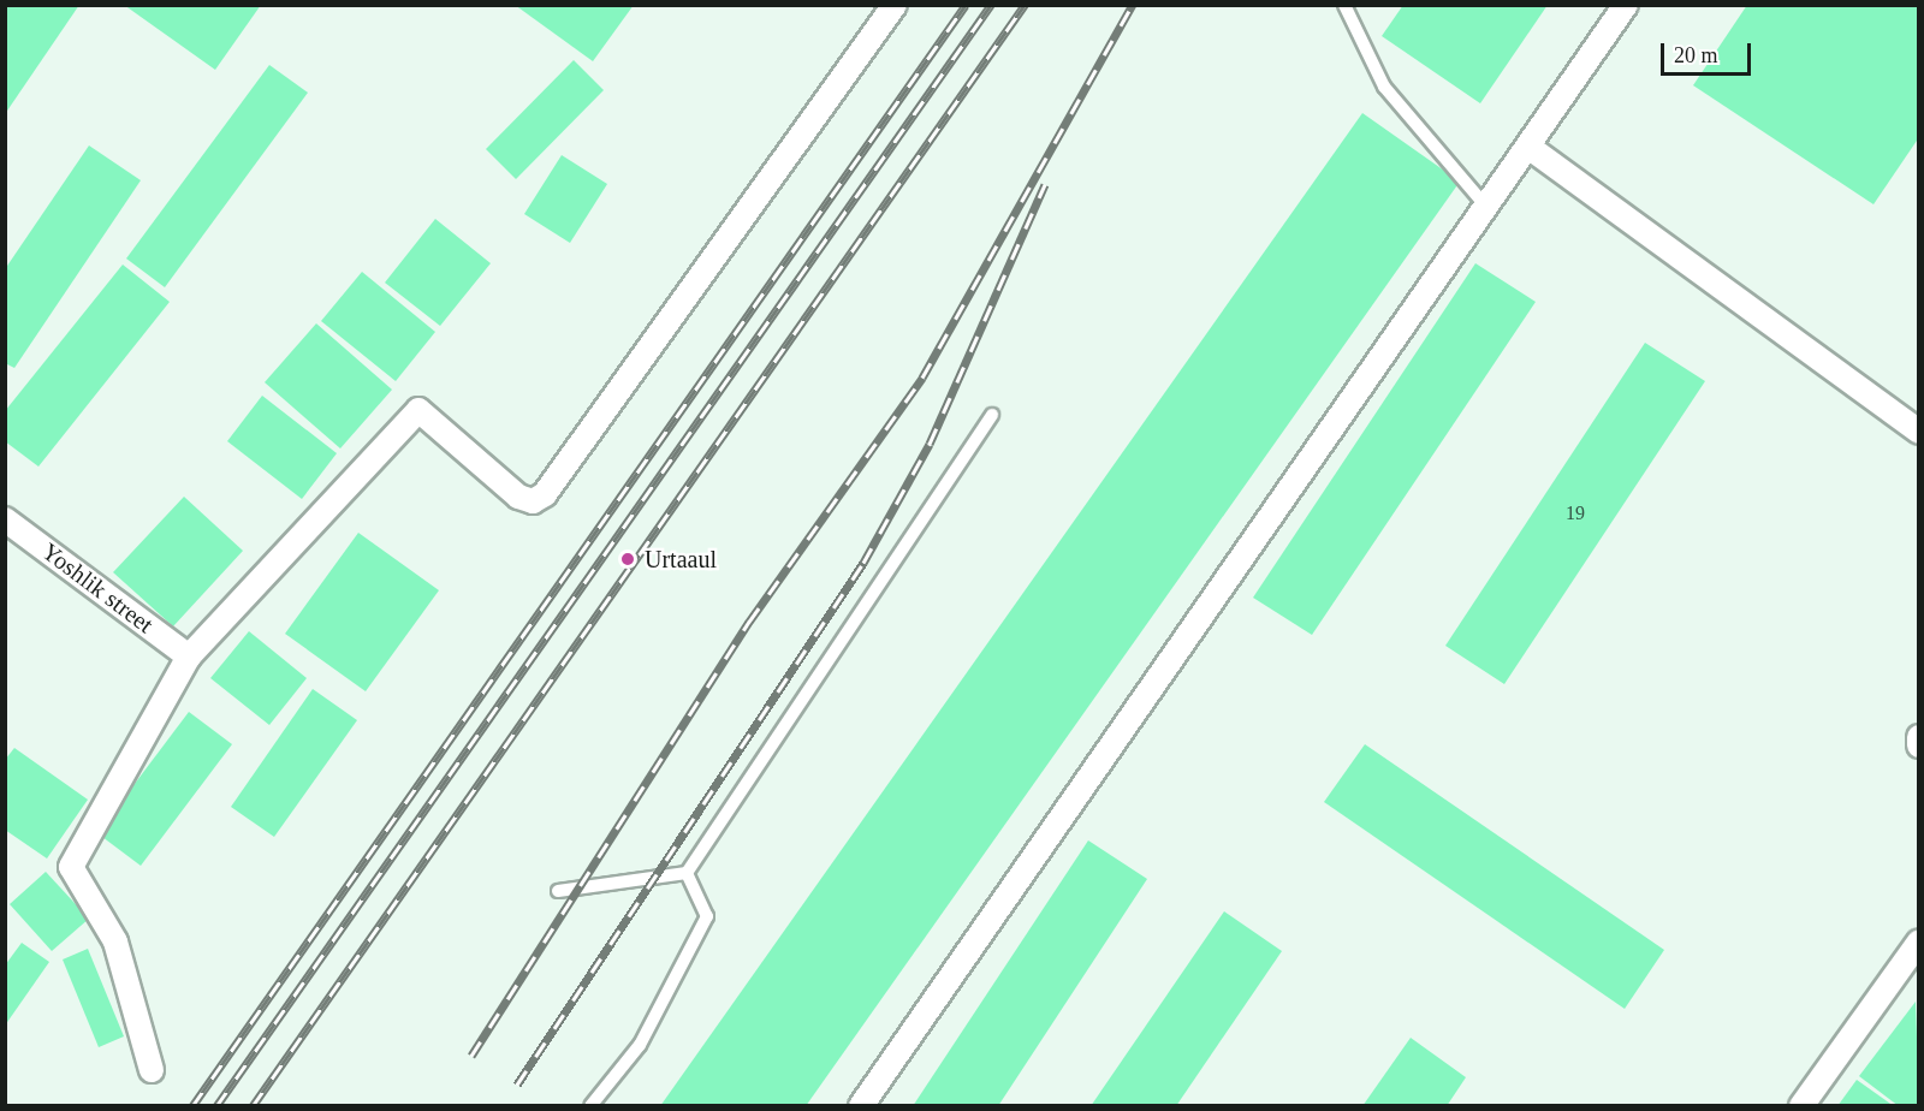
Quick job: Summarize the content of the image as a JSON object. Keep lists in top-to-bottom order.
{
  "streets": {
    "street": ["Yoshlik street"]
  },
  "places": ["Urtaaul"],
  "house_numbers": ["19"],
  "scale_bar": "20 m"
}
